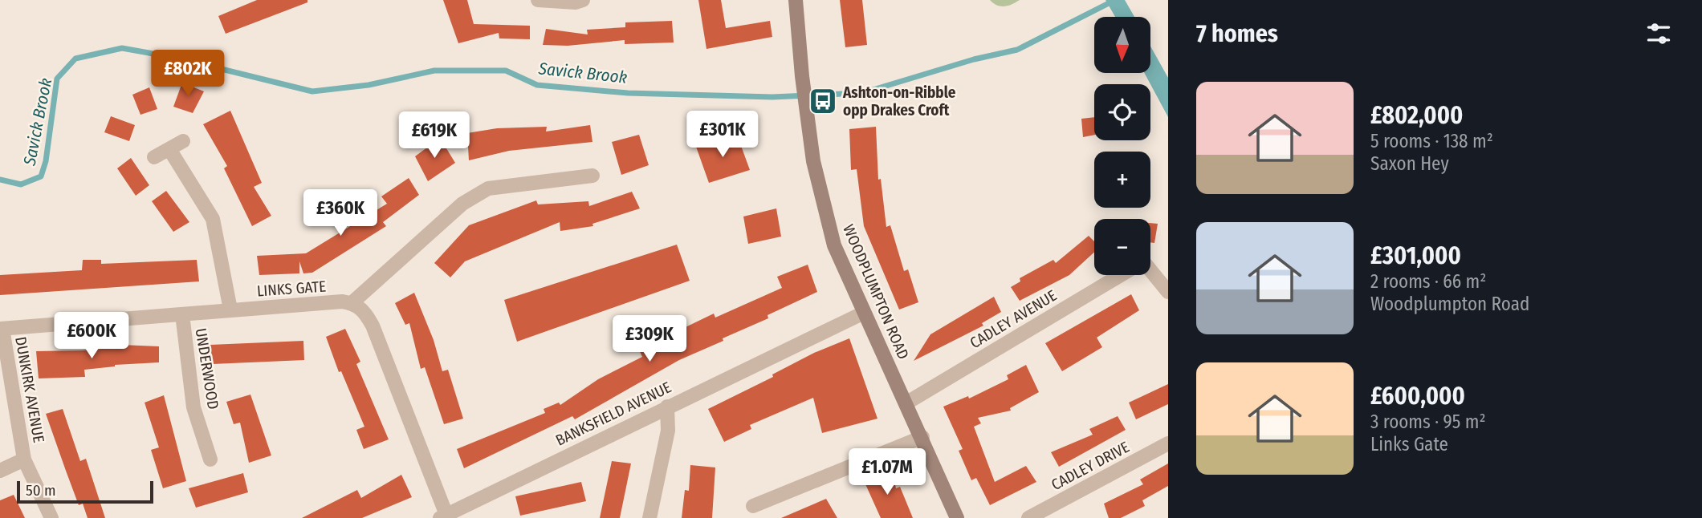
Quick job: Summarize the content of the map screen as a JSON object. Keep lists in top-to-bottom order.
{
  "streets": {
    "main road": ["WOODPLUMPTON ROAD"],
    "street": [
      "LINKS GATE",
      "CADLEY AVENUE",
      "UNDERWOOD",
      "DUNKIRK AVENUE",
      "BANKSFIELD AVENUE",
      "CADLEY DRIVE"
    ]
  },
  "crossings": [
    ["LINKS GATE", "UNDERWOOD"],
    ["LINKS GATE", "DUNKIRK AVENUE"],
    ["WOODPLUMPTON ROAD", "CADLEY AVENUE"],
    ["WOODPLUMPTON ROAD", "BANKSFIELD AVENUE"]
  ],
  "water": ["Savick Brook"],
  "places": {
    "bus stop": ["Ashton-on-Ribble opp Drakes Croft"]
  },
  "scale_bar": "50 m",
  "north": "bottom",
  "page": {
    "heading": "7 homes",
    "map_buttons": ["+", "−"],
    "price": [
      "£802K",
      "£301K",
      "£619K",
      "£360K",
      "£600K",
      "£309K",
      "£1.07M"
    ],
    "list": [
      {
        "name": "£802,000",
        "note": "5 rooms · 138 m² · Saxon Hey"
      },
      {
        "name": "£301,000",
        "note": "2 rooms · 66 m² · Woodplumpton Road"
      },
      {
        "name": "£600,000",
        "note": "3 rooms · 95 m² · Links Gate"
      }
    ],
    "scale": "50 m"
  }
}
